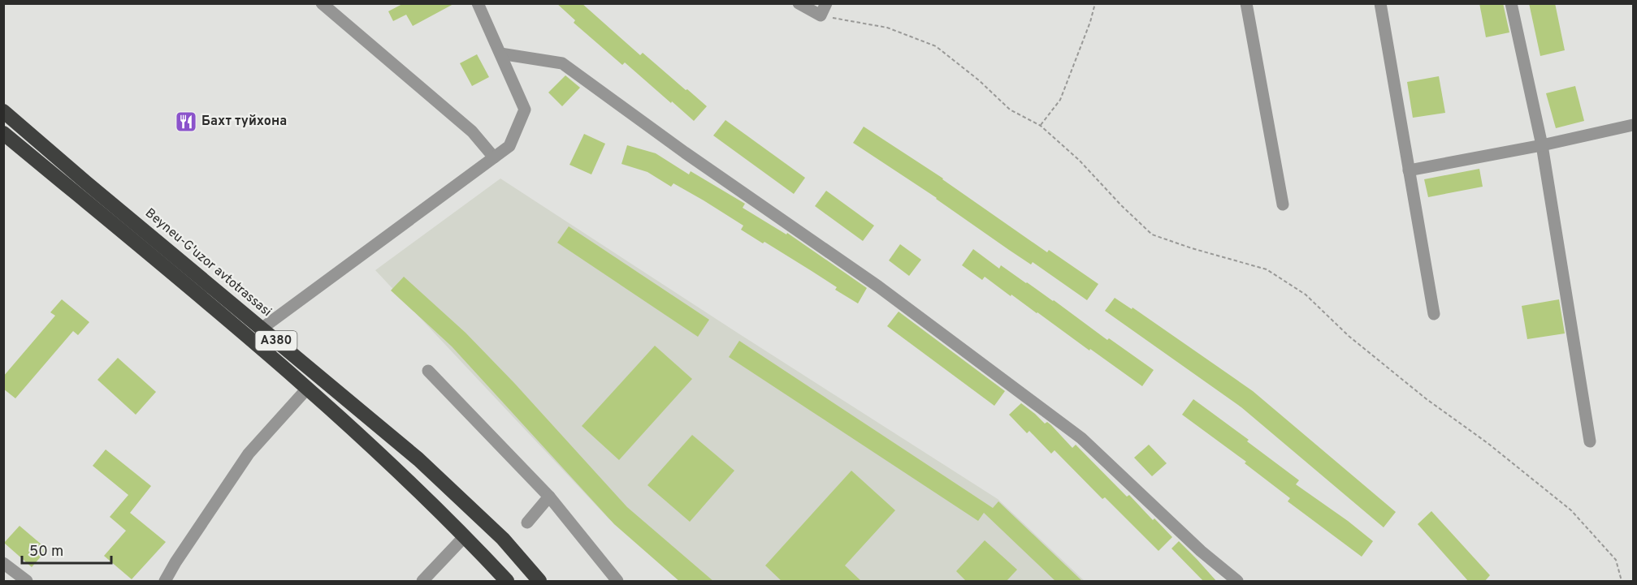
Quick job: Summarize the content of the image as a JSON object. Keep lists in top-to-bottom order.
{
  "streets": {
    "highway": ["Beyneu-G'uzor avtotrassasi", "A380"]
  },
  "places": {
    "restaurant": ["Бахт туйхона"]
  },
  "scale_bar": "50 m"
}
